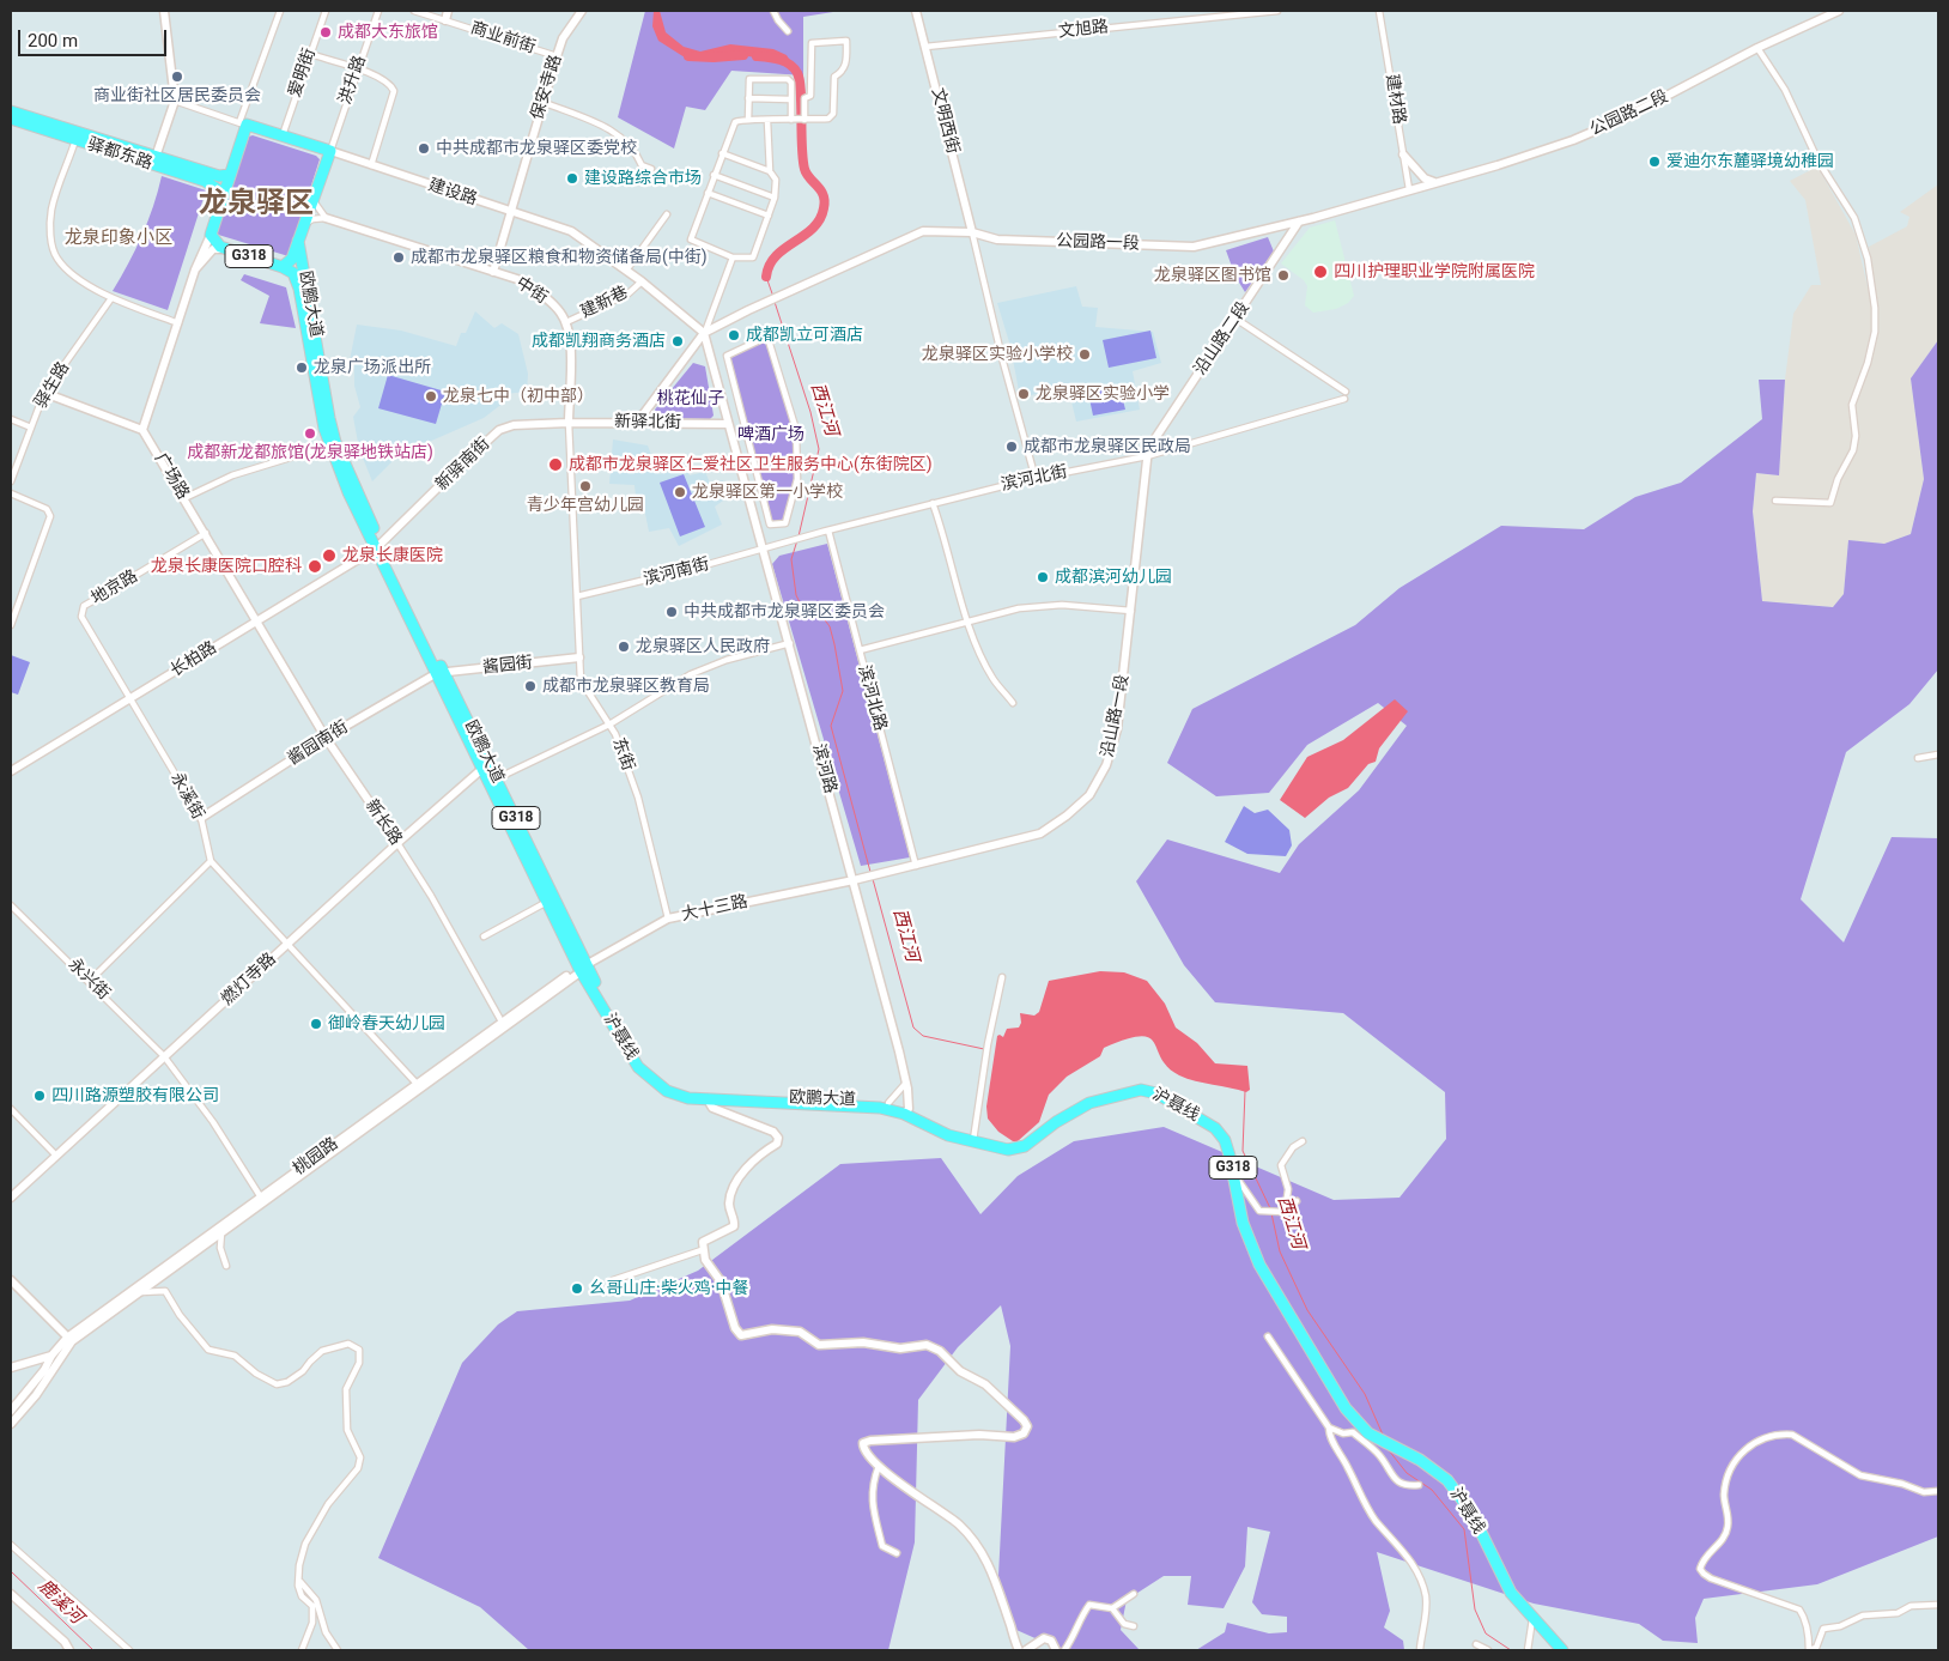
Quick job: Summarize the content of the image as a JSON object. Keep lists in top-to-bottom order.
{
  "streets": {
    "highway": [
      "驿都东路",
      "建设路",
      "G318",
      "欧鹏大道",
      "沪聂线"
    ],
    "street": [
      "文旭路",
      "商业前街",
      "爱明街",
      "洪升路",
      "保安寺路",
      "建材路",
      "公园路二段",
      "文明西街",
      "公园路一段",
      "中街",
      "建新巷",
      "沿山路二段",
      "驿生路",
      "新驿北街",
      "新驿南街",
      "广场路",
      "滨河北街",
      "滨河南街",
      "地京路",
      "长柏路",
      "酱园街",
      "滨河北路",
      "沿山路一段",
      "酱园南街",
      "东街",
      "滨河路",
      "永溪街",
      "新长路",
      "大十三路",
      "永兴街",
      "燃灯寺路",
      "桃园路"
    ]
  },
  "crossings": [
    ["文旭路", "文明西街"],
    ["商业前街", "保安寺路"],
    ["爱明街", "建设路"],
    ["洪升路", "建设路"],
    ["洪升路", "G318"],
    ["保安寺路", "建设路"],
    ["保安寺路", "中街"],
    ["建材路", "公园路二段"],
    ["建材路", "公园路一段"],
    ["公园路二段", "公园路一段"],
    ["文明西街", "公园路一段"],
    ["驿都东路", "G318"],
    ["建设路", "公园路一段"],
    ["建设路", "G318"],
    ["建设路", "建新巷"],
    ["建设路", "滨河路"],
    ["公园路一段", "沿山路二段"],
    ["公园路一段", "滨河路"],
    ["G318", "欧鹏大道"],
    ["中街", "建新巷"],
    ["欧鹏大道", "新驿南街"],
    ["欧鹏大道", "长柏路"],
    ["欧鹏大道", "酱园街"],
    ["欧鹏大道", "酱园南街"],
    ["欧鹏大道", "滨河路"],
    ["欧鹏大道", "大十三路"],
    ["欧鹏大道", "燃灯寺路"],
    ["欧鹏大道", "沪聂线"],
    ["欧鹏大道", "桃园路"],
    ["沿山路二段", "滨河北街"],
    ["沿山路二段", "沿山路一段"],
    ["新驿北街", "新驿南街"],
    ["新驿北街", "东街"],
    ["新驿北街", "滨河路"],
    ["新驿南街", "长柏路"],
    ["新驿南街", "东街"],
    ["广场路", "地京路"],
    ["广场路", "长柏路"],
    ["广场路", "新长路"],
    ["滨河北街", "滨河南街"],
    ["滨河北街", "滨河北路"],
    ["滨河北街", "沿山路一段"],
    ["滨河南街", "东街"],
    ["滨河南街", "滨河路"],
    ["地京路", "长柏路"],
    ["地京路", "永溪街"],
    ["长柏路", "永溪街"],
    ["长柏路", "新长路"],
    ["酱园街", "酱园南街"],
    ["酱园街", "东街"],
    ["滨河北路", "沿山路一段"],
    ["沿山路一段", "大十三路"],
    ["酱园南街", "永溪街"],
    ["酱园南街", "新长路"],
    ["东街", "大十三路"],
    ["滨河路", "大十三路"],
    ["滨河路", "沪聂线"],
    ["永溪街", "燃灯寺路"],
    ["永溪街", "桃园路"],
    ["新长路", "燃灯寺路"],
    ["新长路", "桃园路"],
    ["大十三路", "沪聂线"],
    ["大十三路", "桃园路"],
    ["永兴街", "燃灯寺路"],
    ["永兴街", "桃园路"],
    ["沪聂线", "桃园路"]
  ],
  "districts": ["龙泉驿区", "龙泉印象小区"],
  "water": ["西江河", "鹿溪河"],
  "parks": ["桃花仙子", "啤酒广场"],
  "places": [
    "成都大东旅馆",
    "商业街社区居民委员会",
    "中共成都市龙泉驿区委党校",
    "爱迪尔东麓驿境幼稚园",
    "建设路综合市场",
    "成都市龙泉驿区粮食和物资储备局(中街)",
    "四川护理职业学院附属医院",
    "龙泉驿区图书馆",
    "成都凯立可酒店",
    "成都凯翔商务酒店",
    "龙泉驿区实验小学校",
    "龙泉广场派出所",
    "龙泉驿区实验小学",
    "龙泉七中（初中部）",
    "成都新龙都旅馆(龙泉驿地铁站店)",
    "成都市龙泉驿区民政局",
    "成都市龙泉驿区仁爱社区卫生服务中心(东街院区)",
    "青少年宫幼儿园",
    "龙泉驿区第一小学校",
    "龙泉长康医院",
    "龙泉长康医院口腔科",
    "成都滨河幼儿园",
    "中共成都市龙泉驿区委员会",
    "龙泉驿区人民政府",
    "成都市龙泉驿区教育局",
    "御岭春天幼儿园",
    "四川路源塑胶有限公司",
    "幺哥山庄·柴火鸡·中餐"
  ],
  "scale_bar": "200 m"
}
